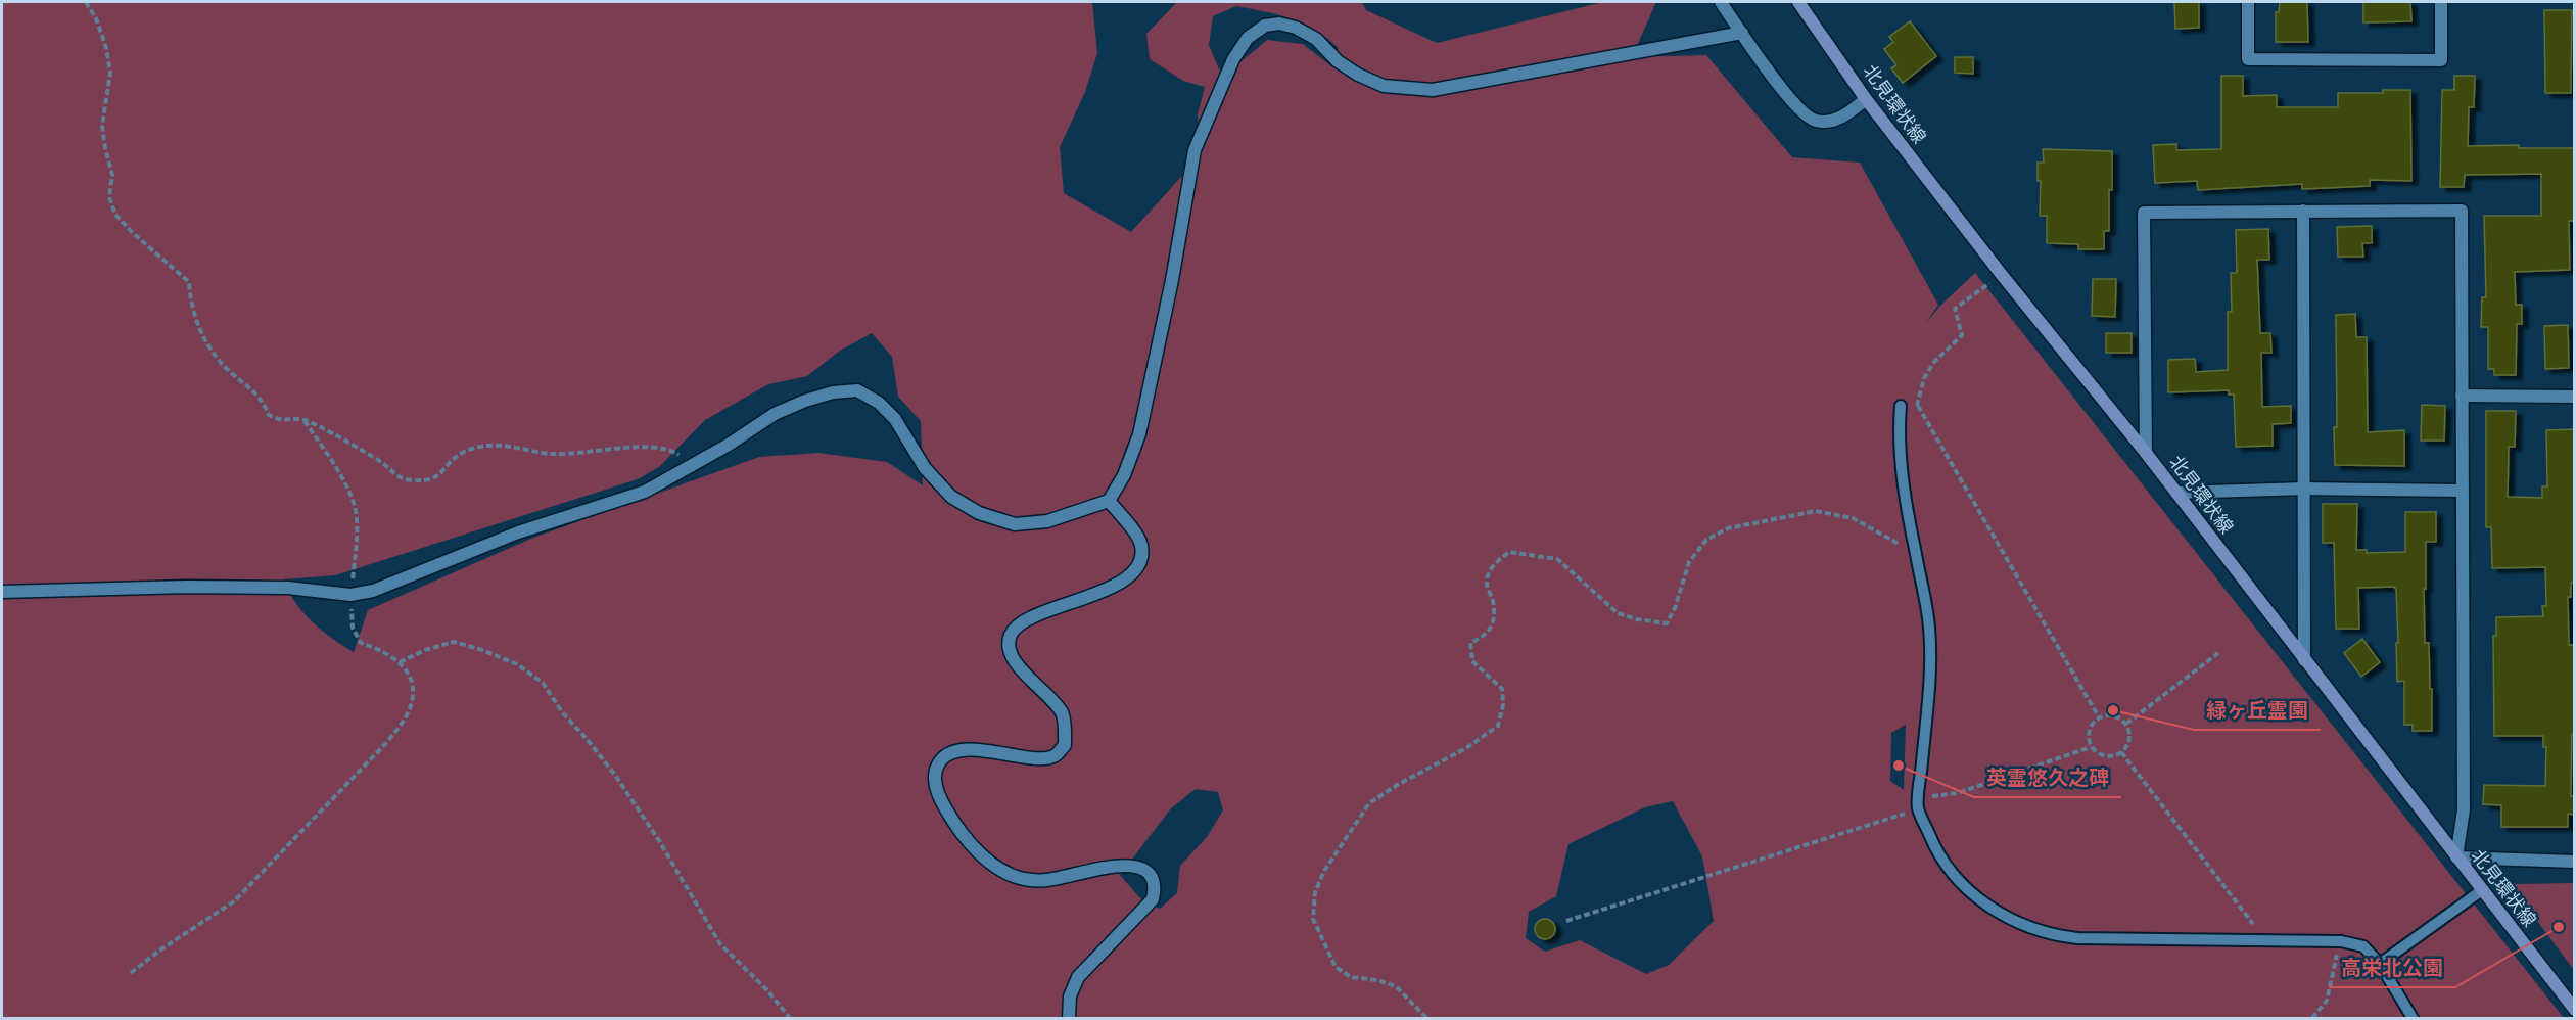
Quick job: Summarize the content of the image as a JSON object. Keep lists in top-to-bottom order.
{
  "streets": {
    "main road": ["北見環状線"]
  },
  "places": ["緑ヶ丘霊園", "英霊悠久之碑", "高栄北公園"]
}
